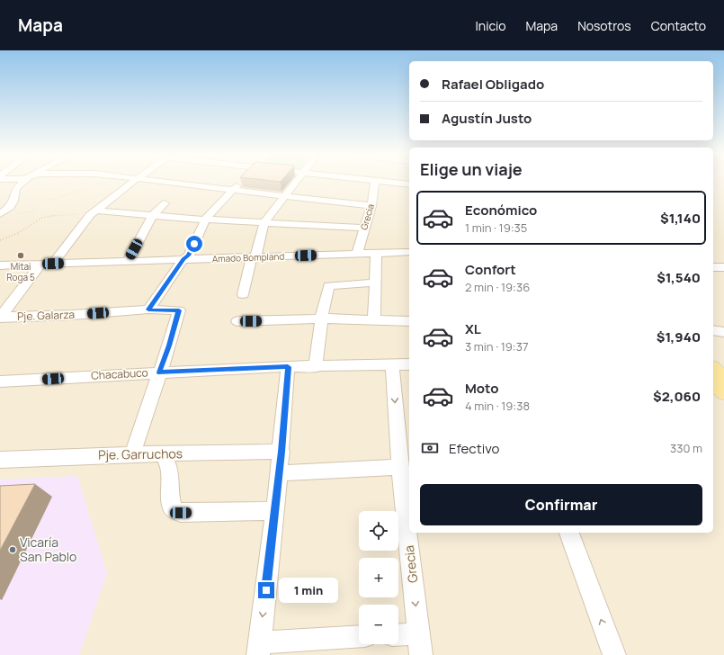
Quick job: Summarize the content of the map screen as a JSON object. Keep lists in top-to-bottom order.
{
  "streets": {
    "street": [
      "Grecia",
      "Amado Bompland",
      "Pje. Galarza",
      "Chacabuco",
      "Pje. Garruchos"
    ]
  },
  "crossings": [
    ["Grecia", "Amado Bompland"],
    ["Grecia", "Chacabuco"],
    ["Pje. Galarza", "Chacabuco"]
  ],
  "places": ["Mitai Roga 5", "Vicaría San Pablo"],
  "page": {
    "header": "Mapa",
    "nav": [
      "Inicio",
      "Mapa",
      "Nosotros",
      "Contacto"
    ],
    "banner": ["Rafael Obligado", "Agustín Justo"],
    "heading": "Elige un viaje",
    "list": [
      {
        "name": "Económico",
        "note": "1 min · 19:35",
        "value": "$1,140"
      },
      {
        "name": "Confort",
        "note": "2 min · 19:36",
        "value": "$1,540"
      },
      {
        "name": "XL",
        "note": "3 min · 19:37",
        "value": "$1,940"
      },
      {
        "name": "Moto",
        "note": "4 min · 19:38",
        "value": "$2,060"
      }
    ],
    "pay": ["Efectivo", "330 m"],
    "buttons": "Confirmar",
    "map_buttons": ["+", "−"],
    "bubble": "1 min"
  }
}
